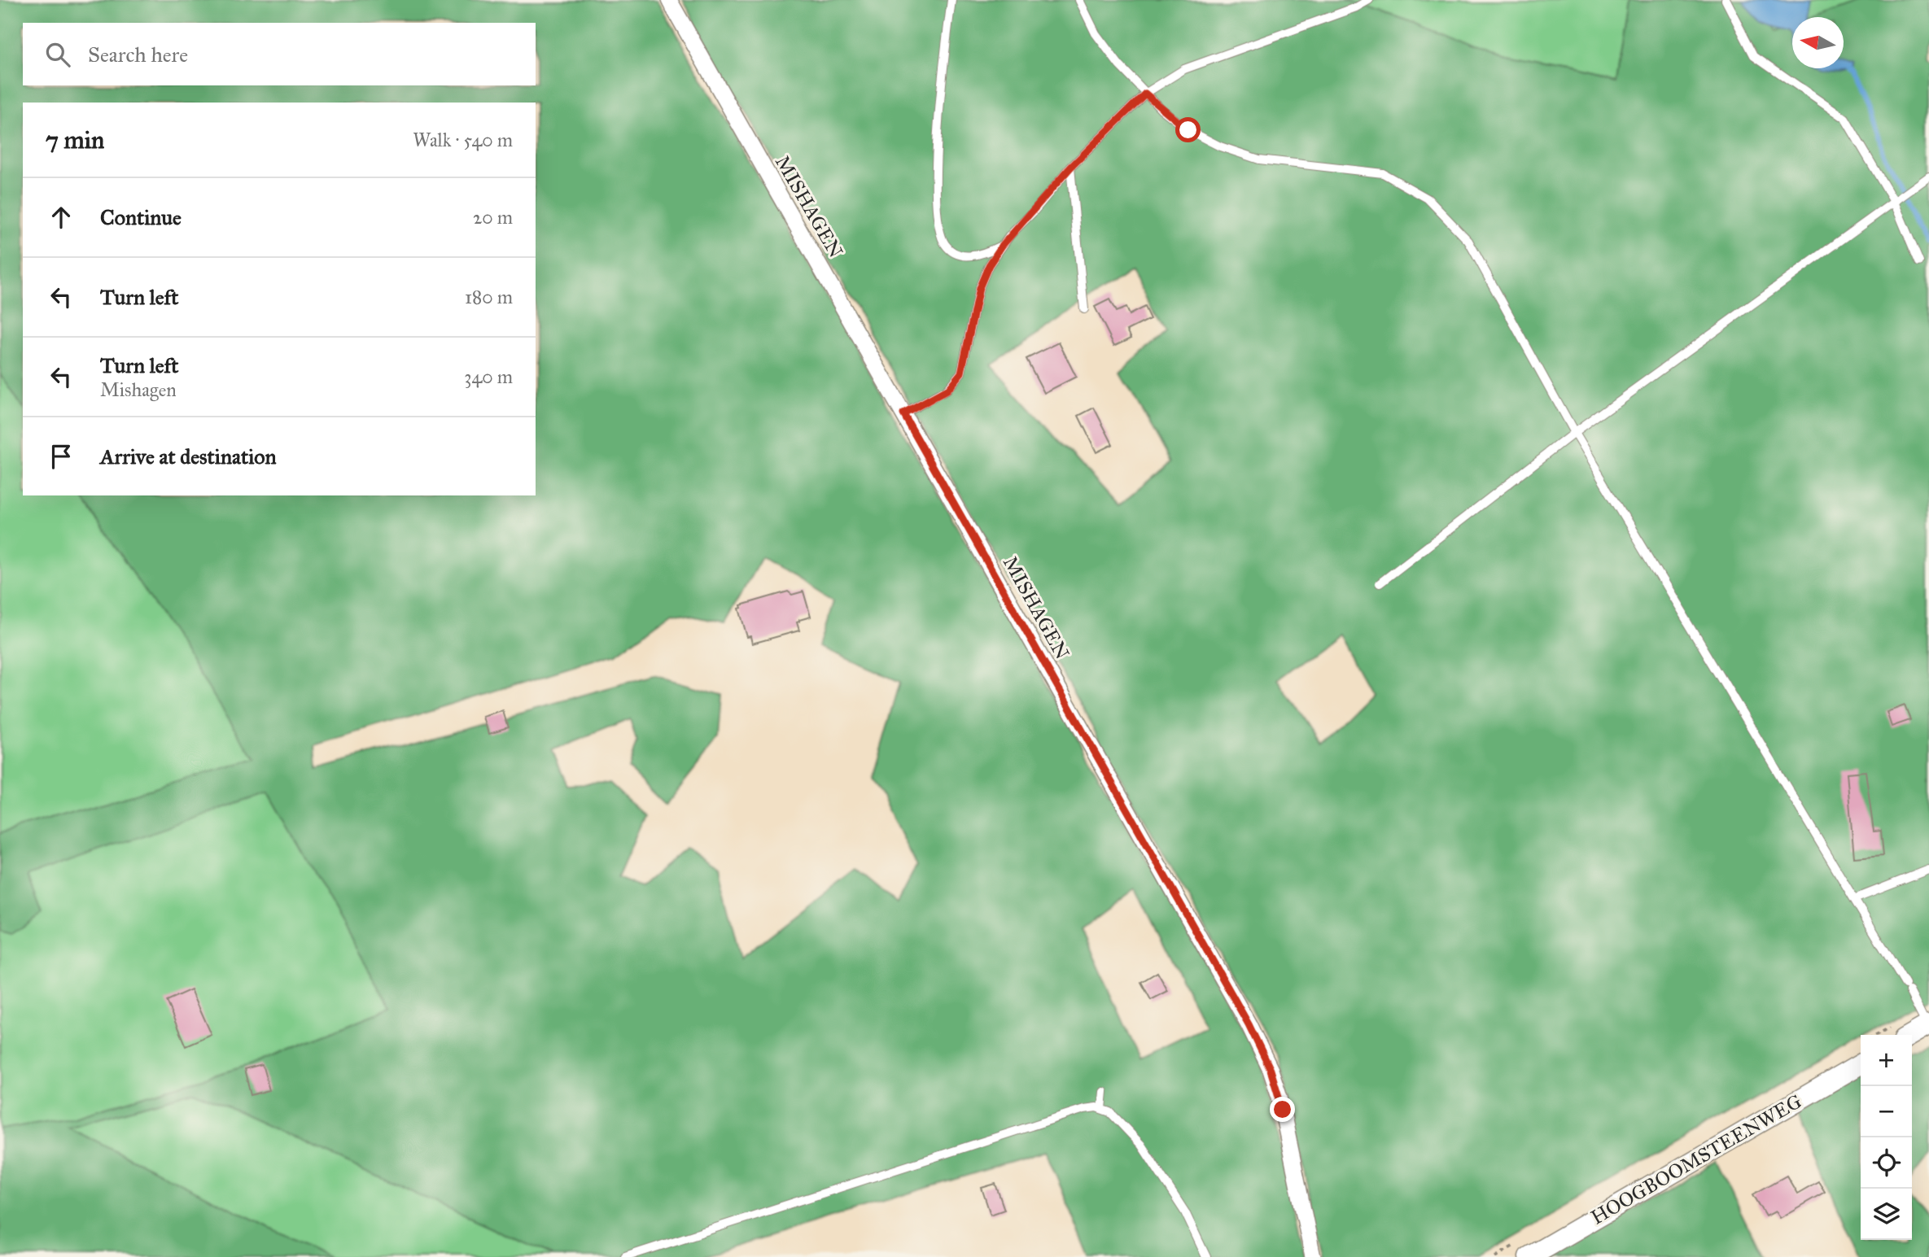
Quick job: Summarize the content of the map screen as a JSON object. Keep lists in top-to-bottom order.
{
  "streets": {
    "street": ["MISHAGEN", "HOOGBOOMSTEENWEG"]
  },
  "north": "left",
  "page": {
    "search": "Search here",
    "heading": ["7 min", "Walk · 540 m"],
    "list": [
      ["Continue", "20 m"],
      ["Turn left", "180 m"],
      ["Turn left", "Mishagen", "340 m"],
      "Arrive at destination"
    ],
    "map_buttons": ["+", "−"]
  }
}
